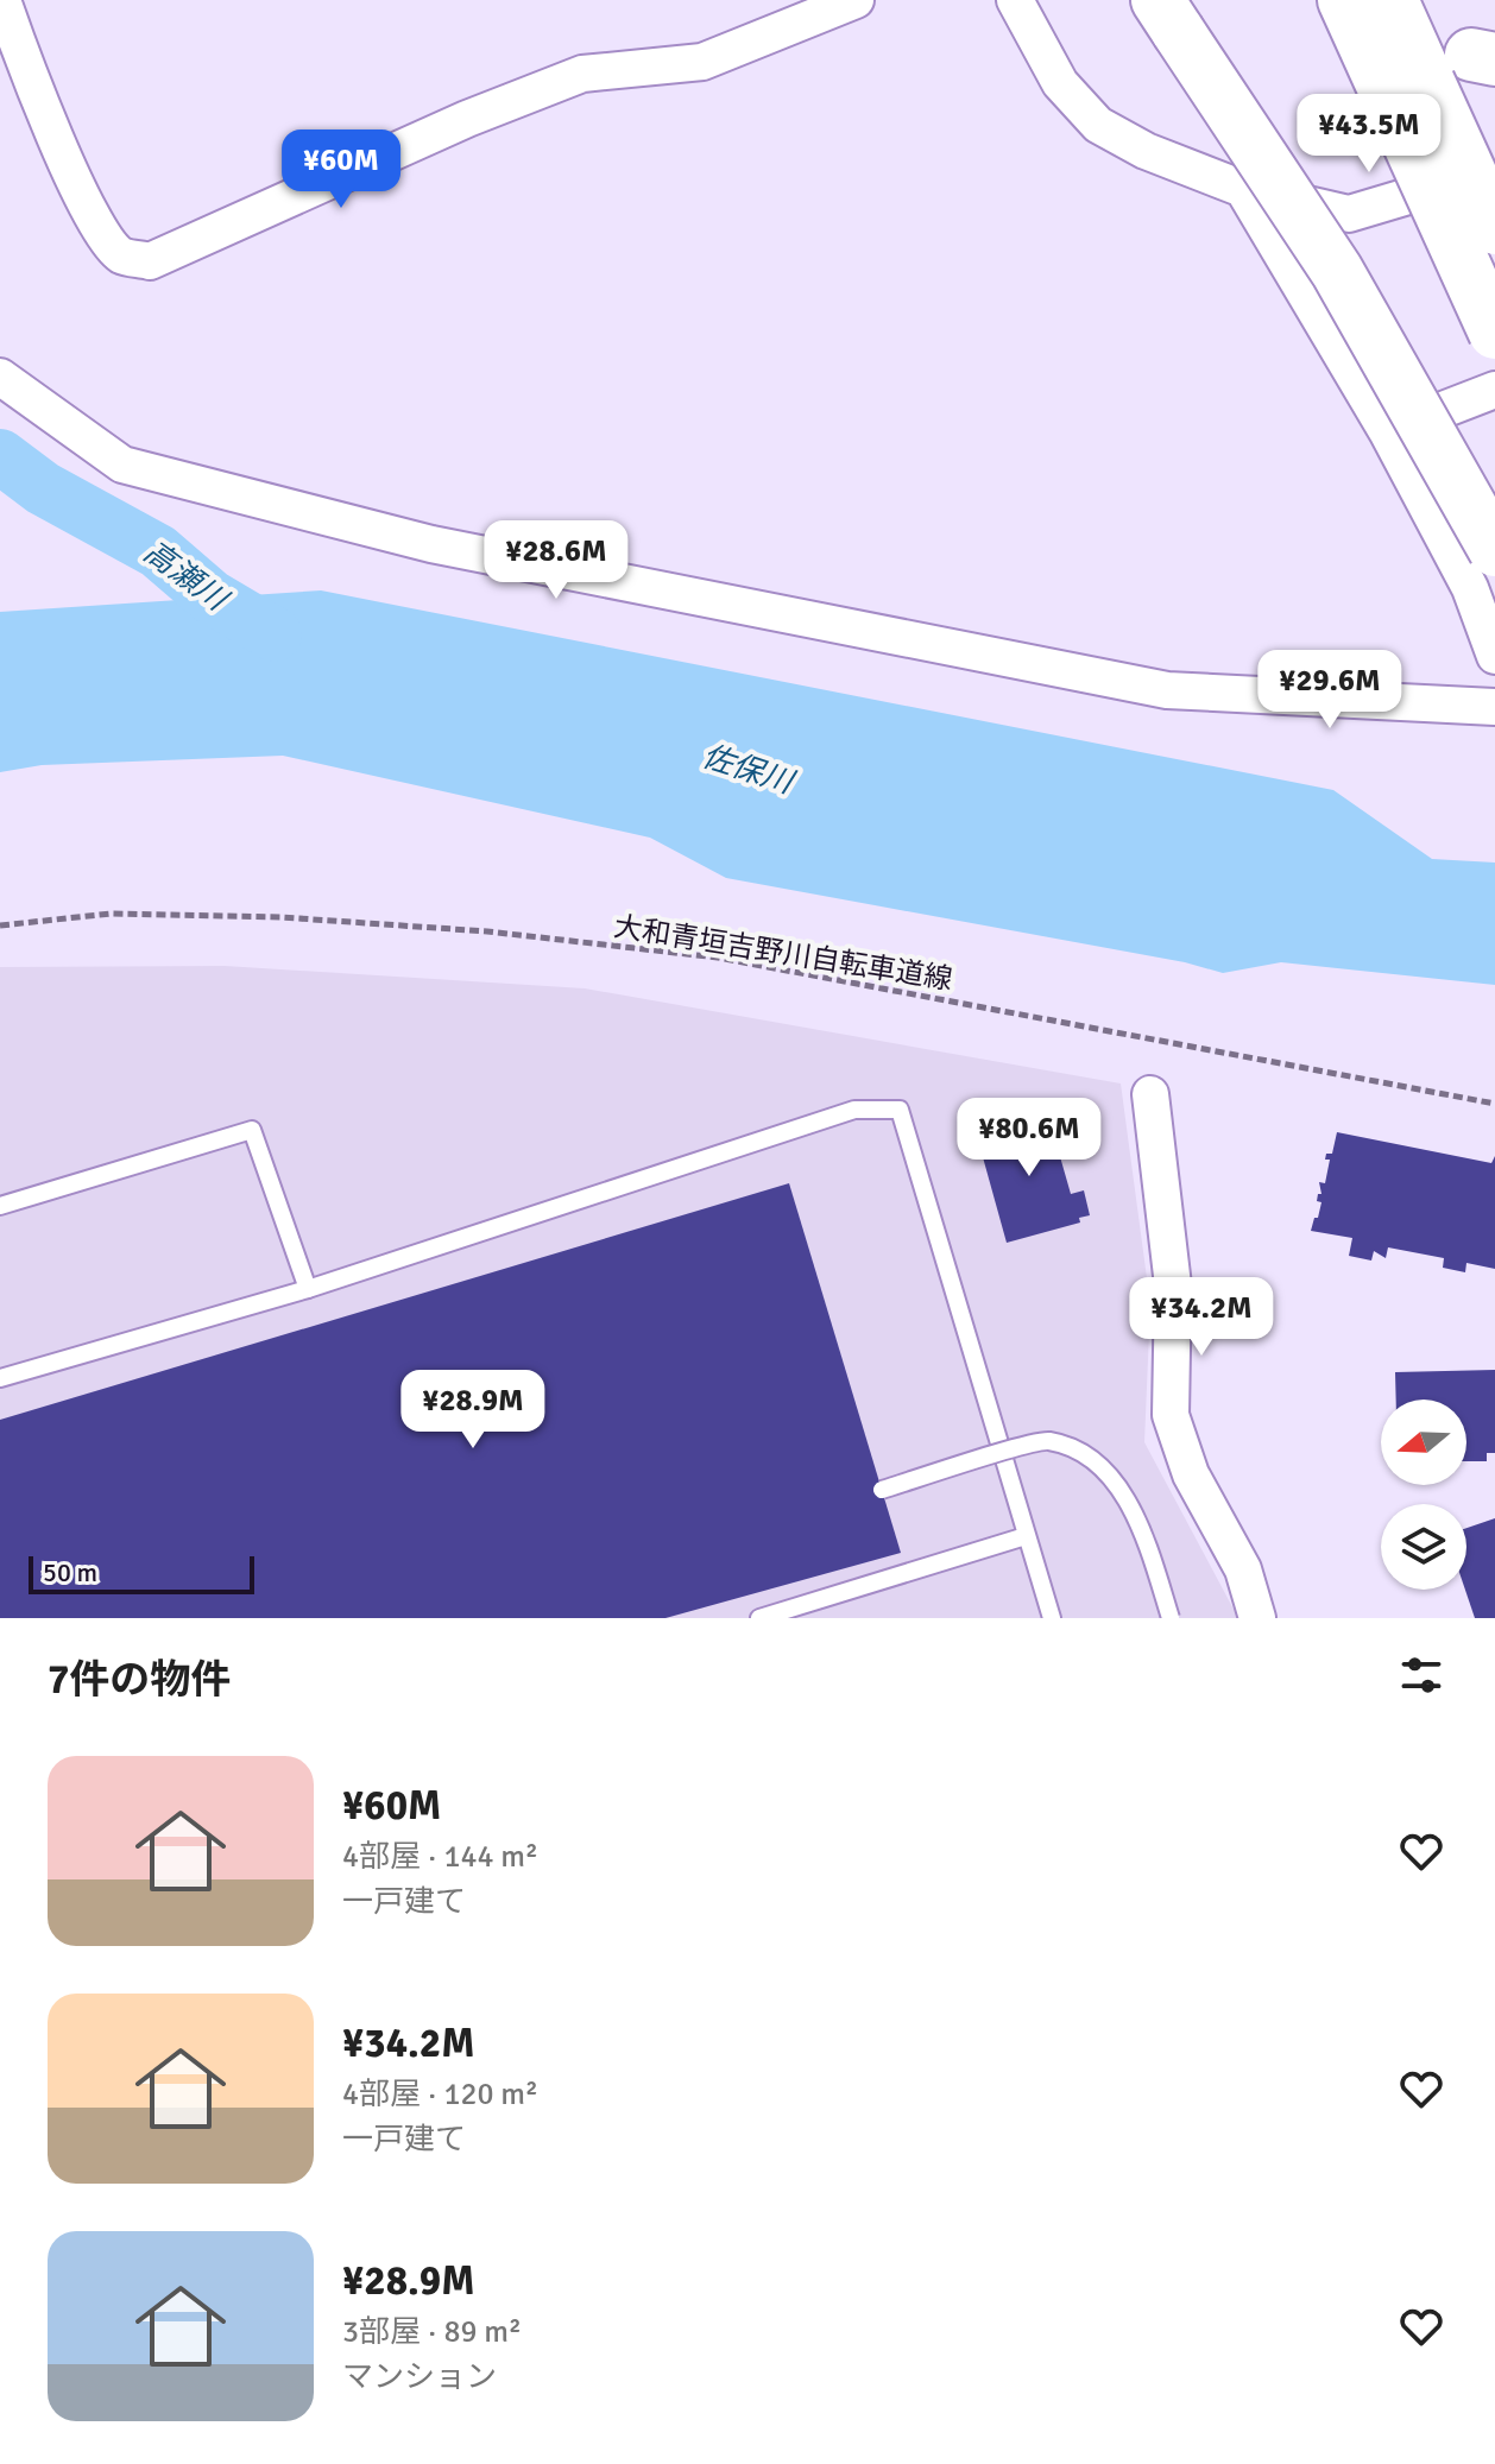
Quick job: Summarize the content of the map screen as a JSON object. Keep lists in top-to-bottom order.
{
  "streets": {
    "path": ["大和青垣吉野川自転車道線"]
  },
  "water": ["高瀬川", "佐保川"],
  "scale_bar": "50 m",
  "north": "left",
  "page": {
    "price": [
      "¥43.5M",
      "¥60M",
      "¥28.6M",
      "¥29.6M",
      "¥80.6M",
      "¥34.2M",
      "¥28.9M"
    ],
    "scale": "50 m",
    "heading": "7件の物件",
    "list": [
      {
        "name": "¥60M",
        "note": "4部屋 · 144 m² · 一戸建て"
      },
      {
        "name": "¥34.2M",
        "note": "4部屋 · 120 m² · 一戸建て"
      },
      {
        "name": "¥28.9M",
        "note": "3部屋 · 89 m² · マンション"
      }
    ]
  }
}
